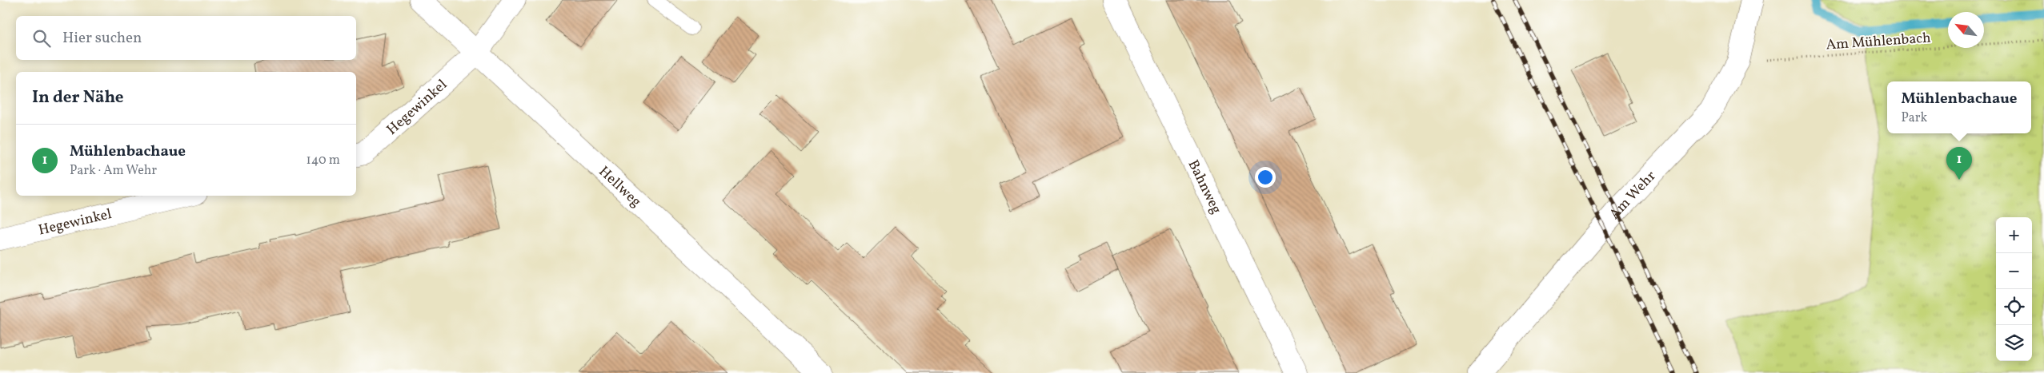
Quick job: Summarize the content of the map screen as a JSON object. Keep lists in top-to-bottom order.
{
  "streets": {
    "street": [
      "Hegewinkel",
      "Hellweg",
      "Bahnweg",
      "Am Wehr"
    ],
    "path": ["Am Mühlenbach"]
  },
  "crossings": [
    ["Am Mühlenbach", "Am Wehr"],
    ["Hegewinkel", "Hellweg"]
  ],
  "north": "top left",
  "page": {
    "search": "Hier suchen",
    "heading": "In der Nähe",
    "popup": ["Mühlenbachaue", "Park"],
    "list": [
      {
        "mark": "1",
        "name": "Mühlenbachaue",
        "note": "Park · Am Wehr",
        "value": "140 m"
      }
    ],
    "pins": "1",
    "map_buttons": ["+", "−"]
  }
}
